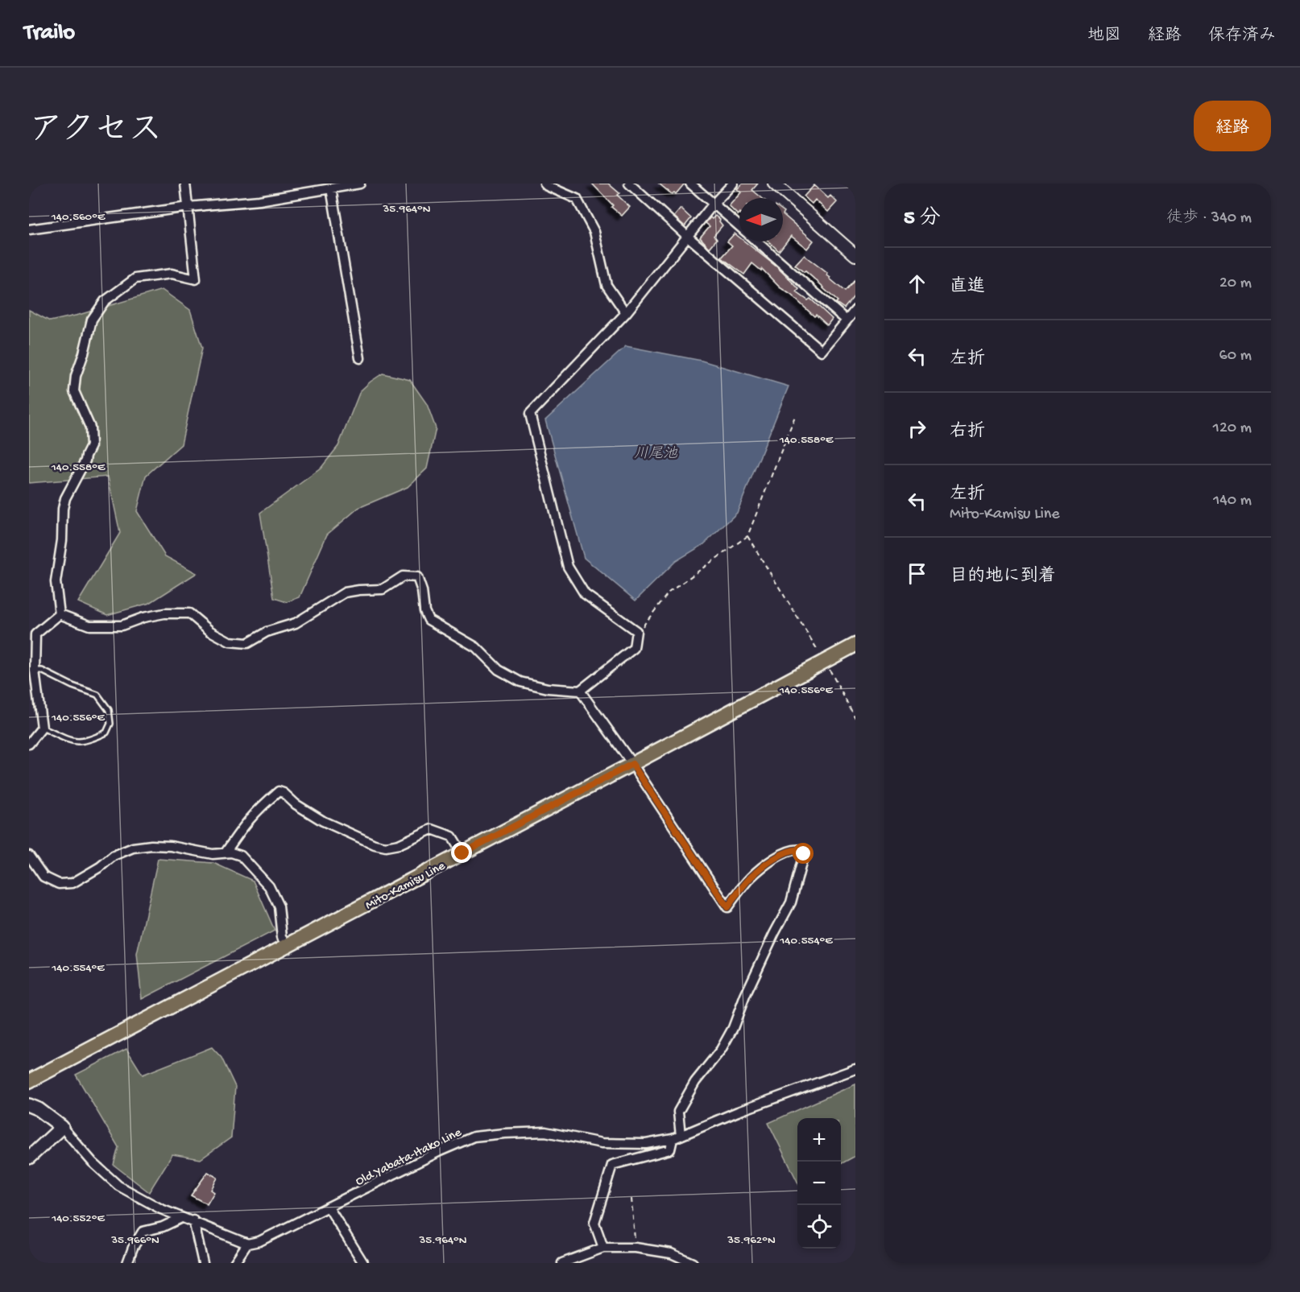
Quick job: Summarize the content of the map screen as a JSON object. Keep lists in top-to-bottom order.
{
  "streets": {
    "main road": ["Mito-Kamisu Line"],
    "street": ["Old Yabata-Itako Line"]
  },
  "water": ["川尾池"],
  "north": "left",
  "page": {
    "header": "Trailo",
    "nav": ["地図", "経路", "保存済み"],
    "title": "アクセス",
    "buttons": "経路",
    "heading": ["5 分", "徒歩 · 340 m"],
    "list": [
      ["直進", "20 m"],
      ["左折", "60 m"],
      ["右折", "120 m"],
      ["左折", "Mito-Kamisu Line", "140 m"],
      "目的地に到着"
    ],
    "map_buttons": ["+", "−"]
  },
  "coordinates": [
    "35.964°N",
    "140.560°E",
    "140.558°E",
    "140.556°E",
    "140.554°E",
    "140.552°E",
    "35.966°N",
    "35.962°N"
  ]
}
